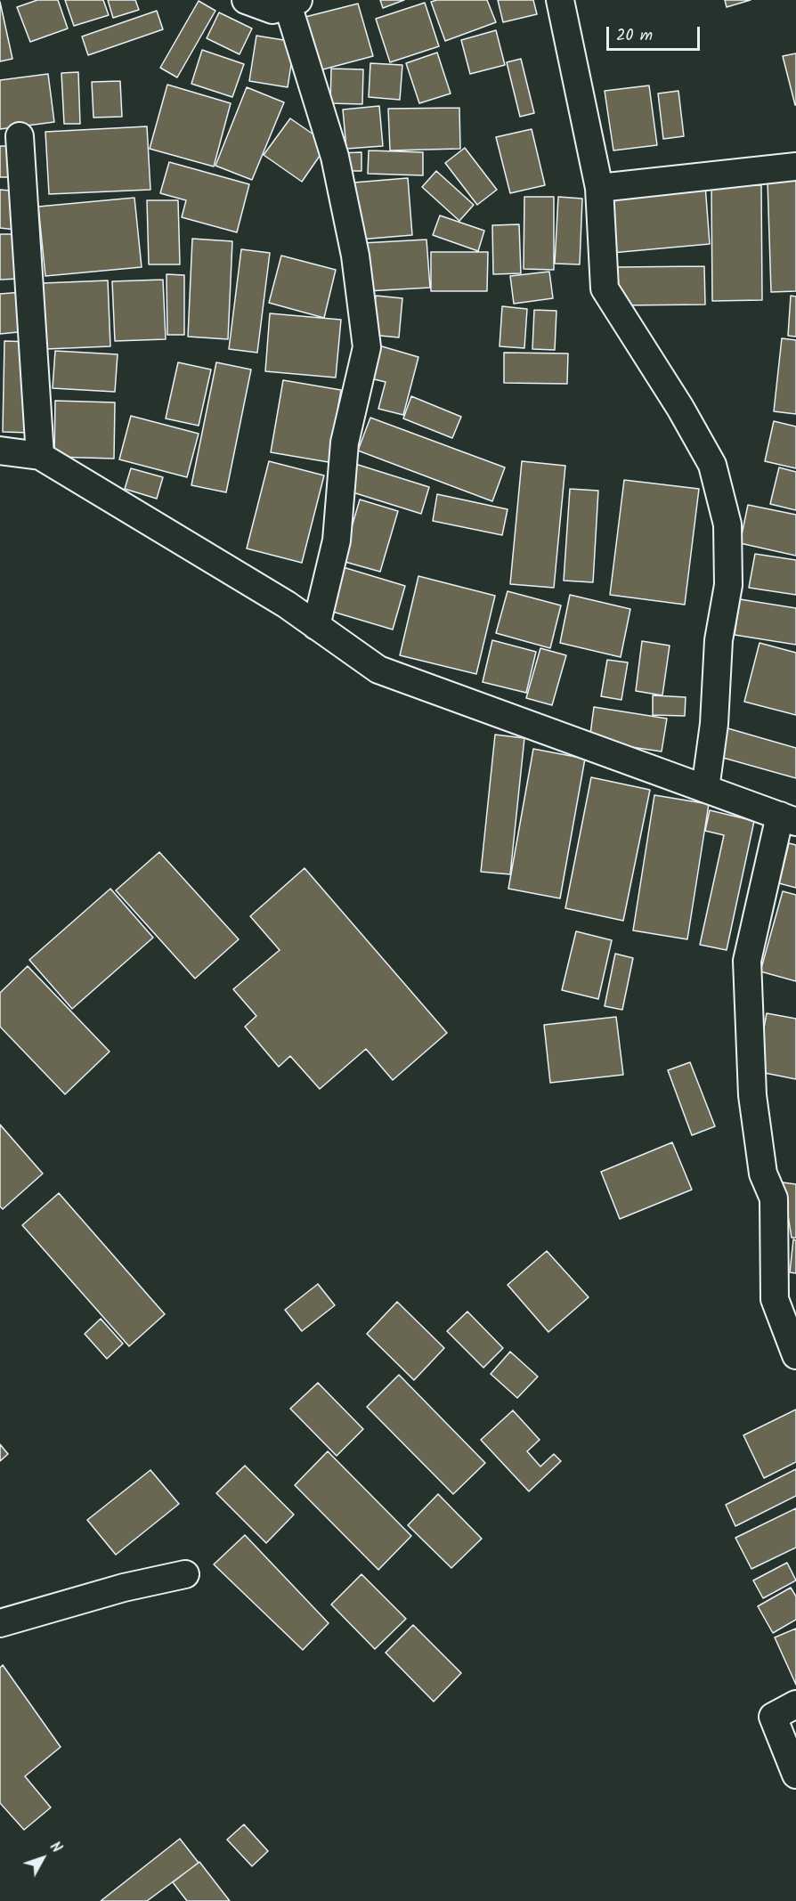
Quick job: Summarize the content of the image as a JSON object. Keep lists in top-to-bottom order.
{
  "scale_bar": "20 m",
  "north": "top right"
}
